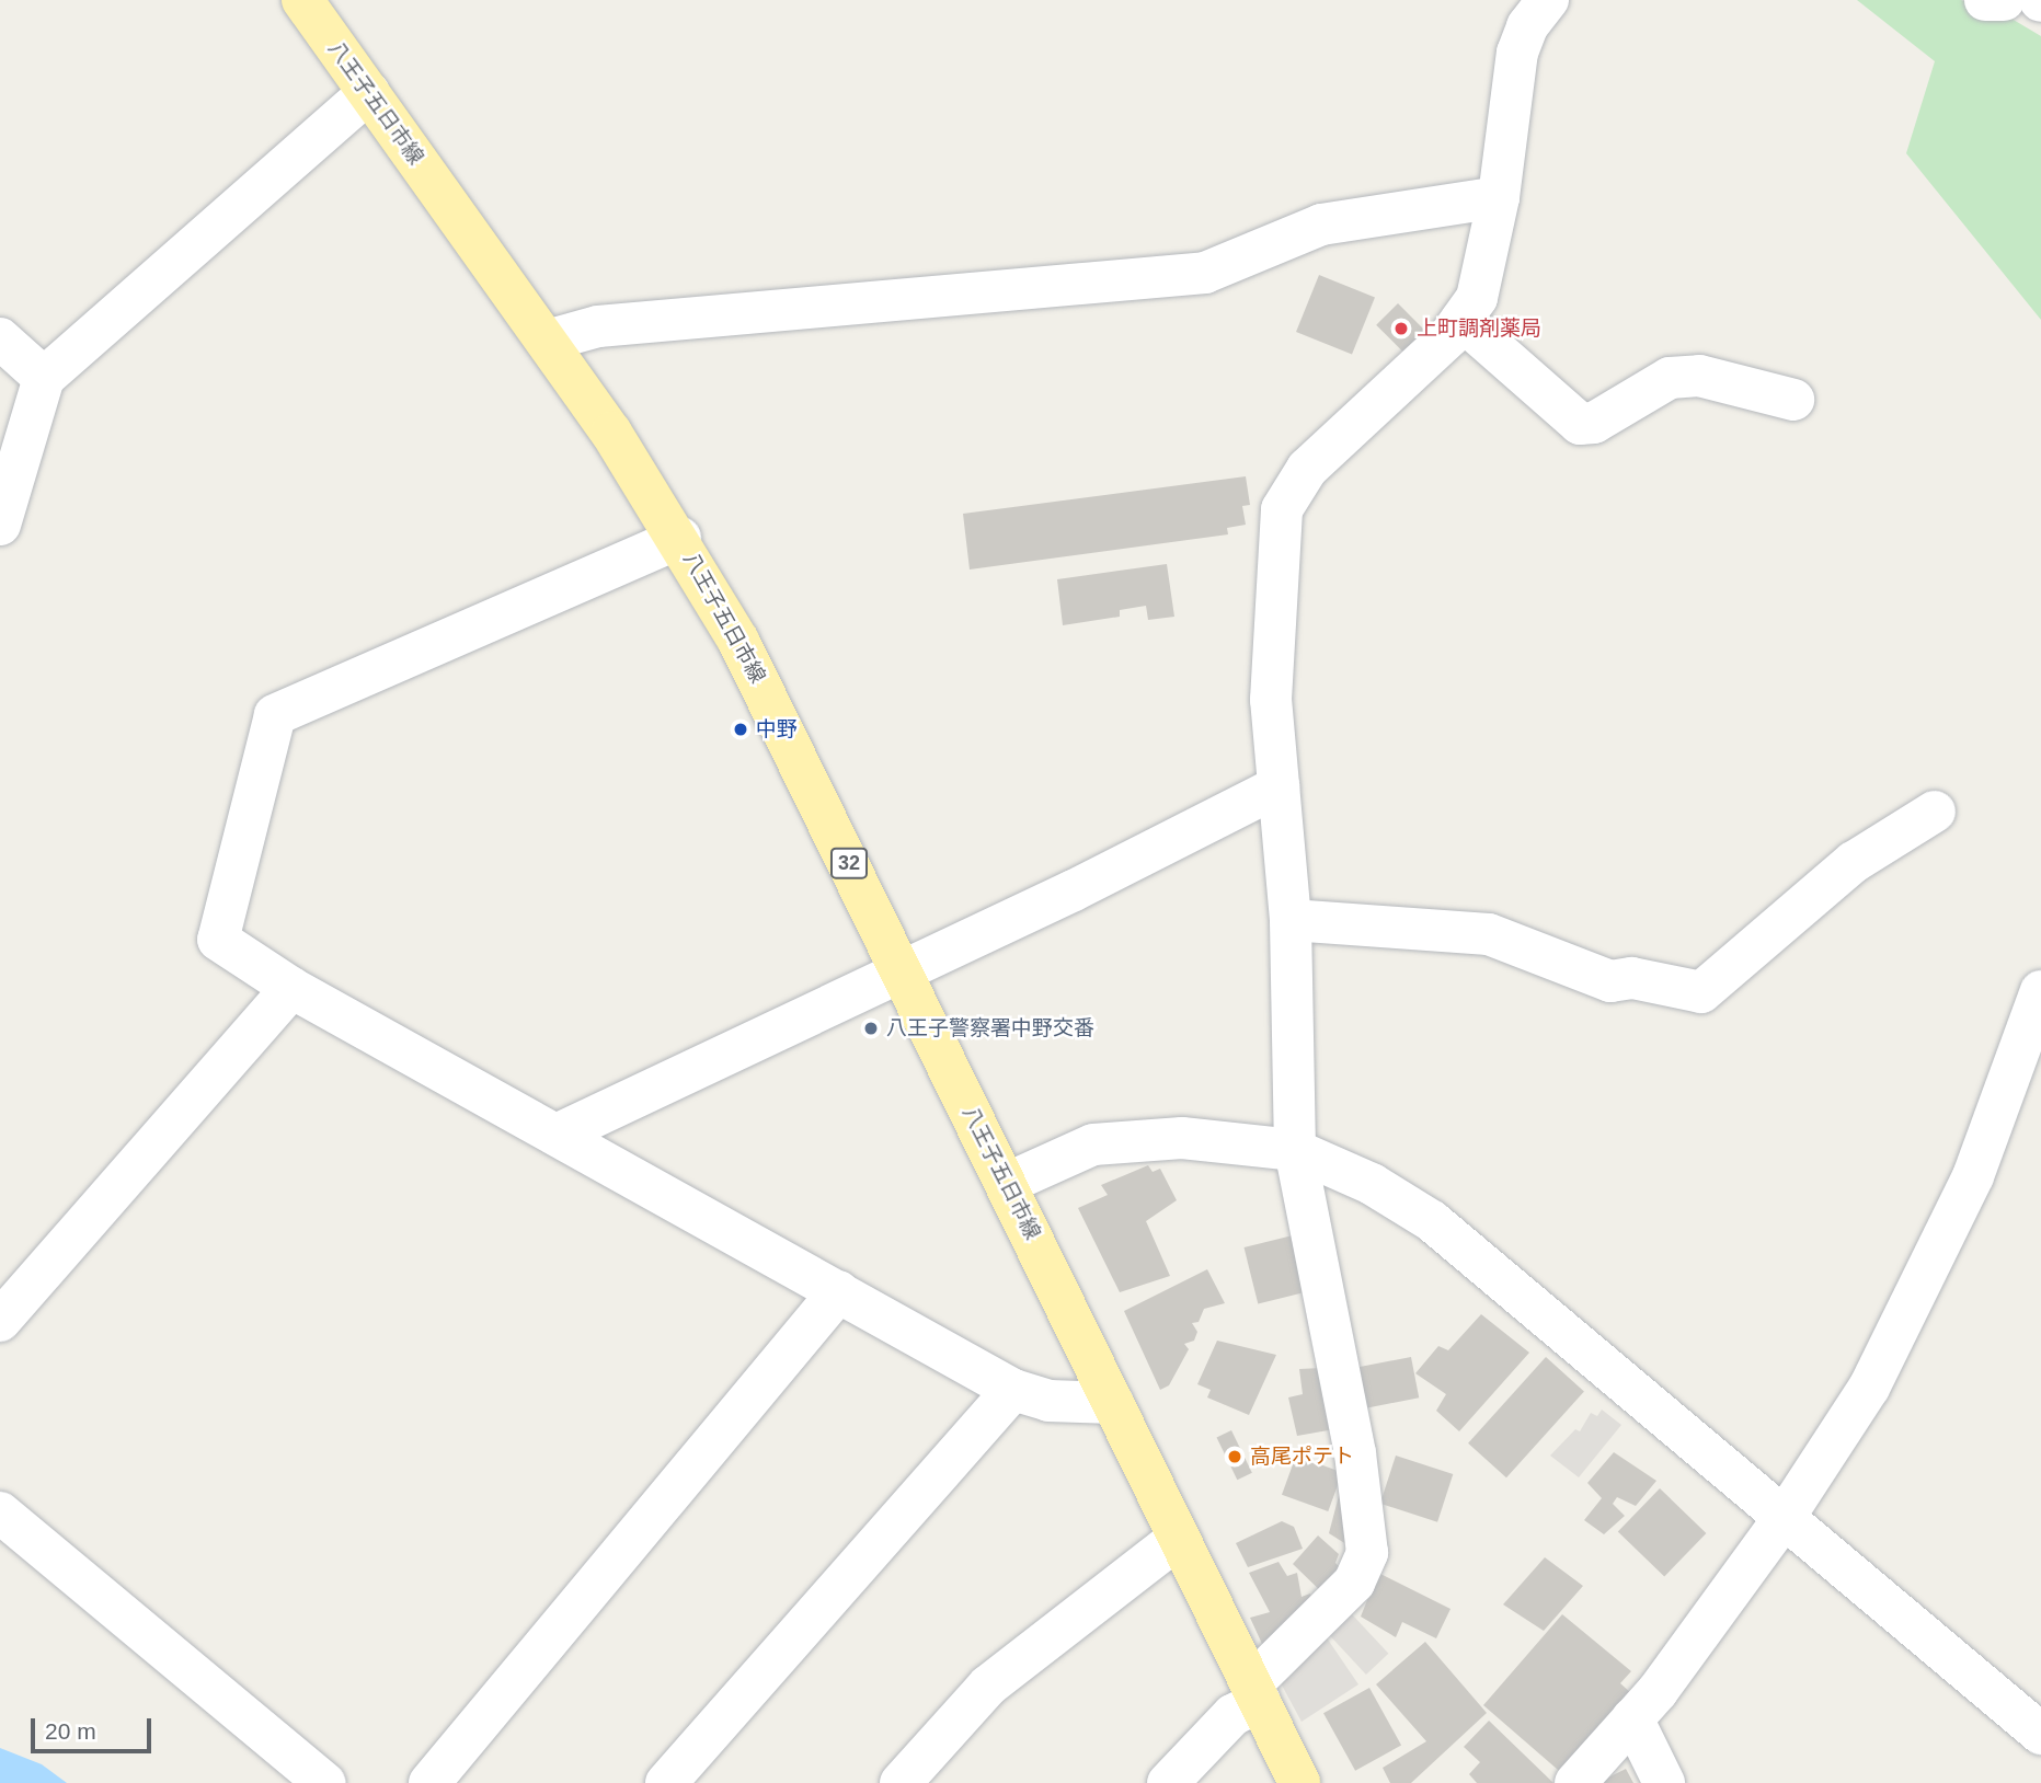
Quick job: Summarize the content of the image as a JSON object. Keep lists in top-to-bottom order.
{
  "streets": {
    "main road": ["八王子五日市線", "32"]
  },
  "places": [
    "上町調剤薬局",
    "中野",
    "八王子警察署中野交番",
    "高尾ポテト"
  ],
  "scale_bar": "20 m"
}
